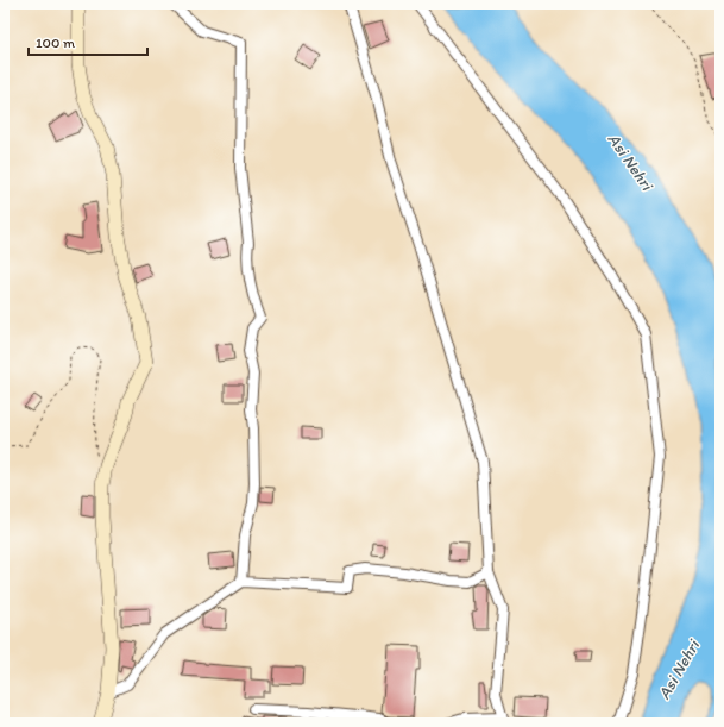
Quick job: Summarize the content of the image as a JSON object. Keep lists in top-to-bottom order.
{
  "water": ["Asi Nehri"],
  "scale_bar": "100 m"
}
